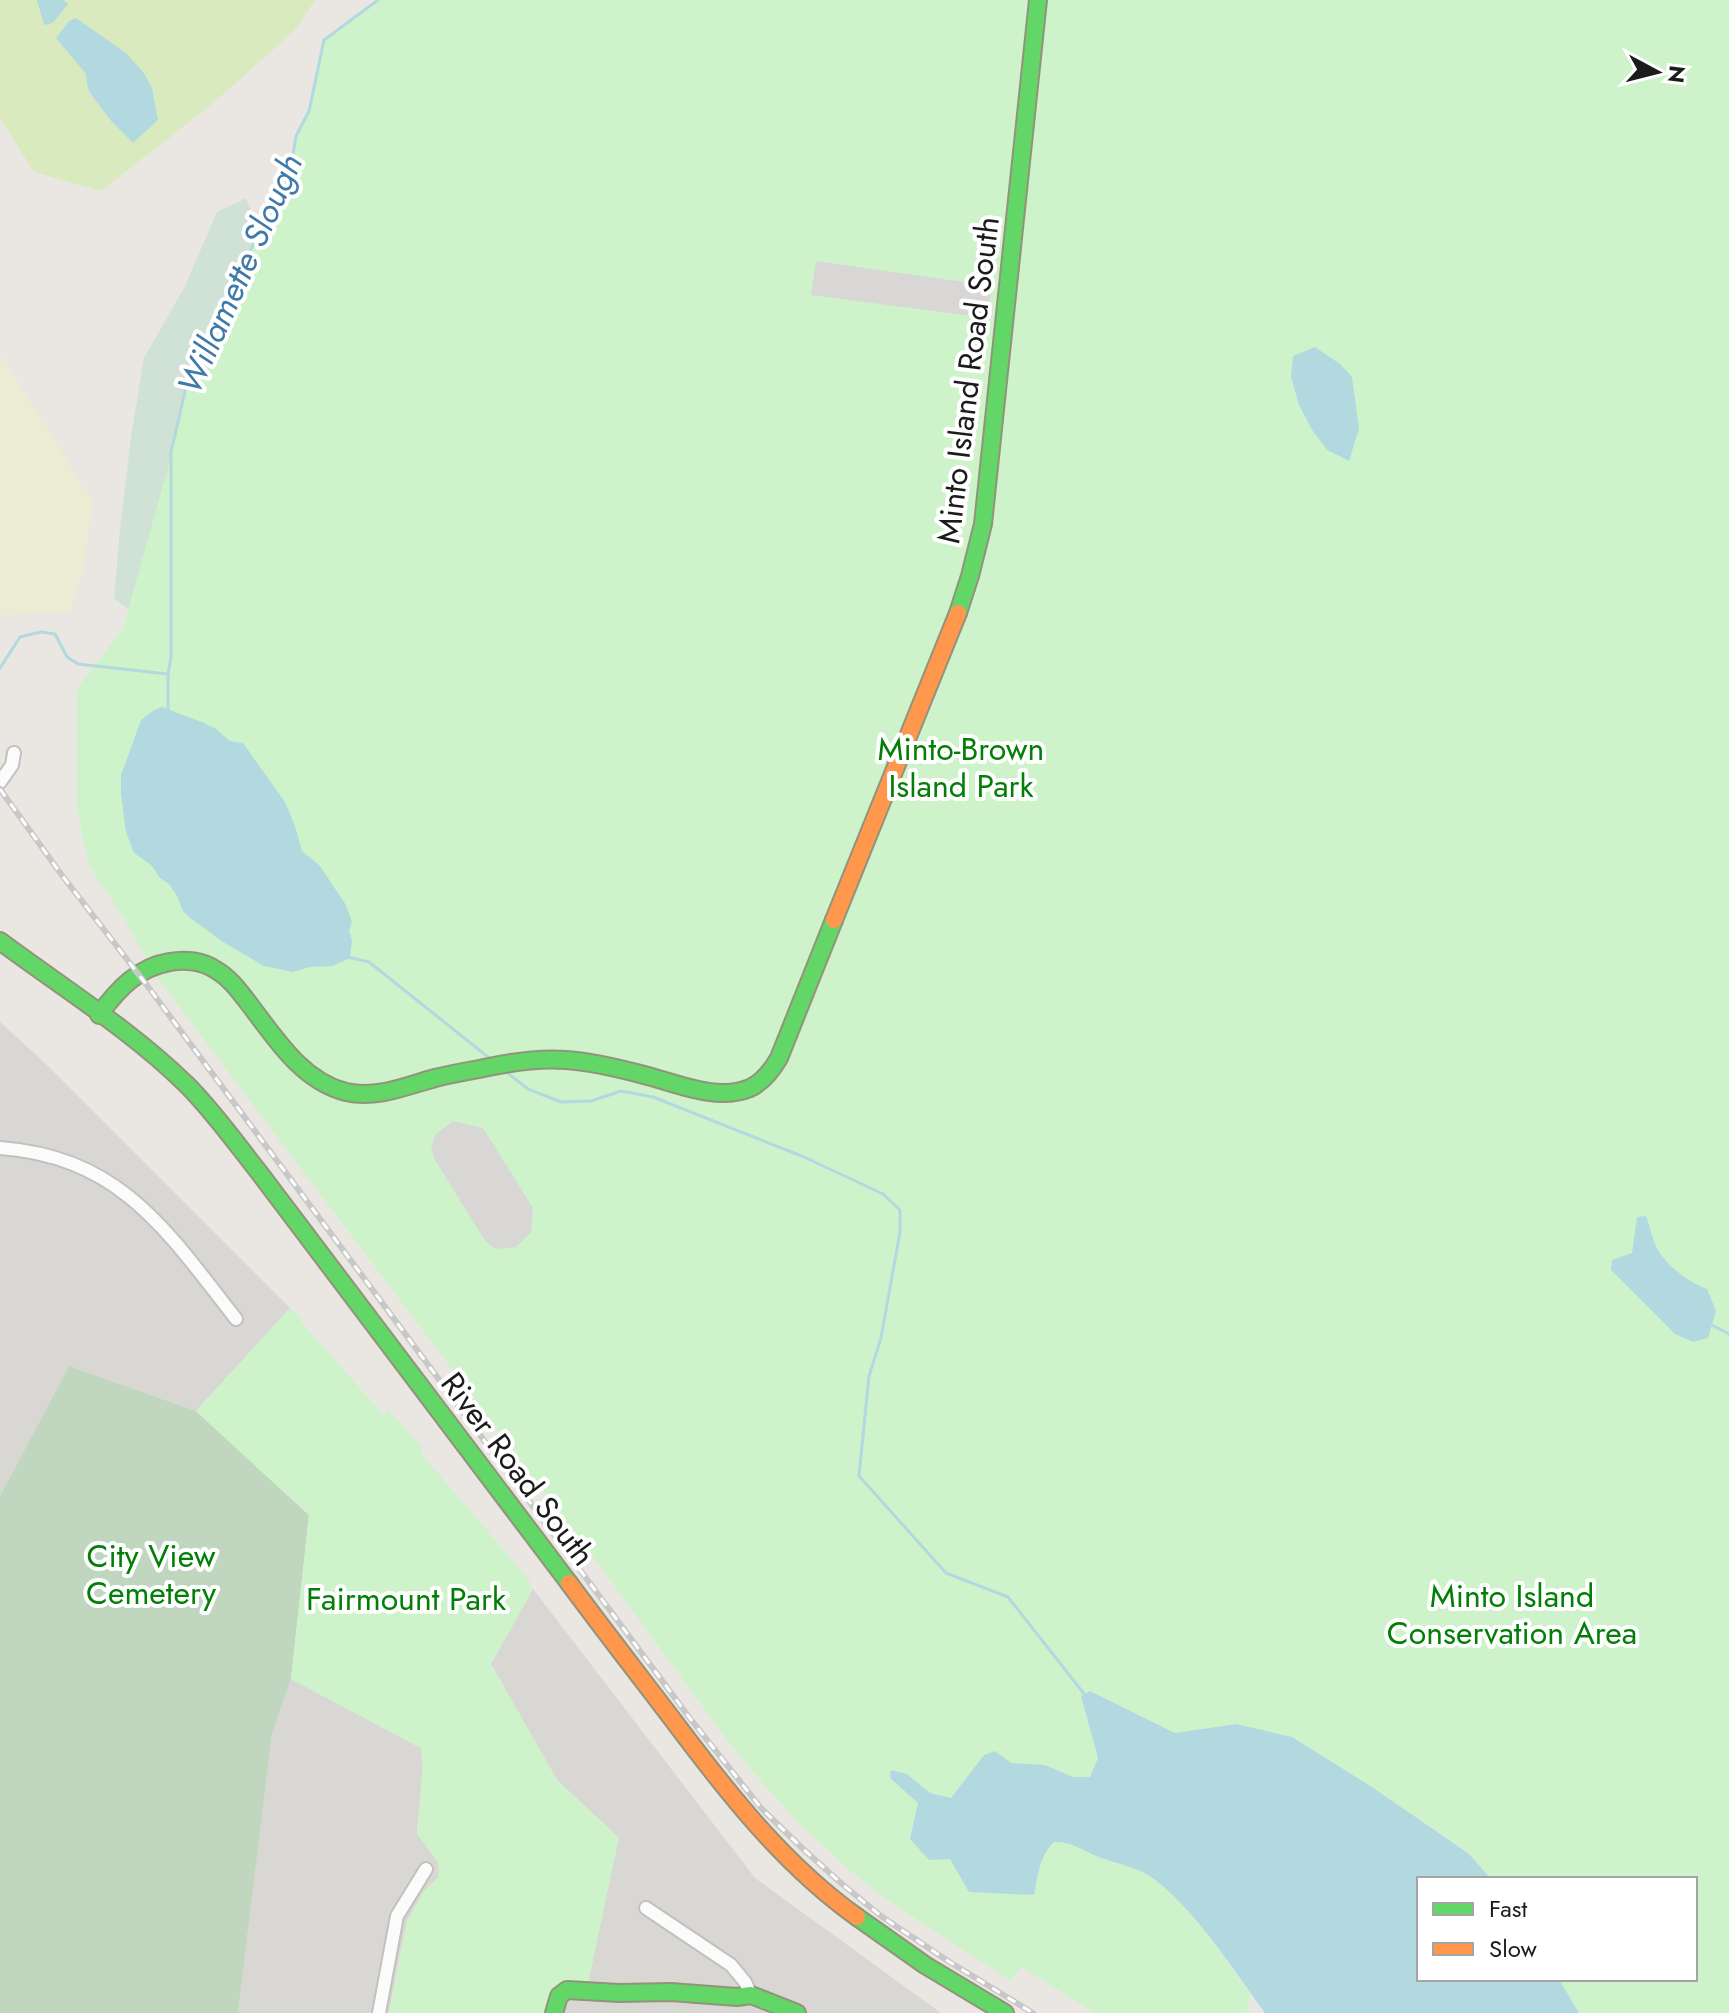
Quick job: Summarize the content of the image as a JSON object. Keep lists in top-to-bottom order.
{
  "streets": {
    "street": ["Minto Island Road South", "River Road South"]
  },
  "crossings": [
    ["Minto Island Road South", "River Road South"]
  ],
  "water": ["Willamette Slough"],
  "parks": [
    "Minto-Brown Island Park",
    "City View Cemetery",
    "Minto Island Conservation Area",
    "Fairmount Park"
  ],
  "legend": ["Fast", "Slow"],
  "north": "right"
}
